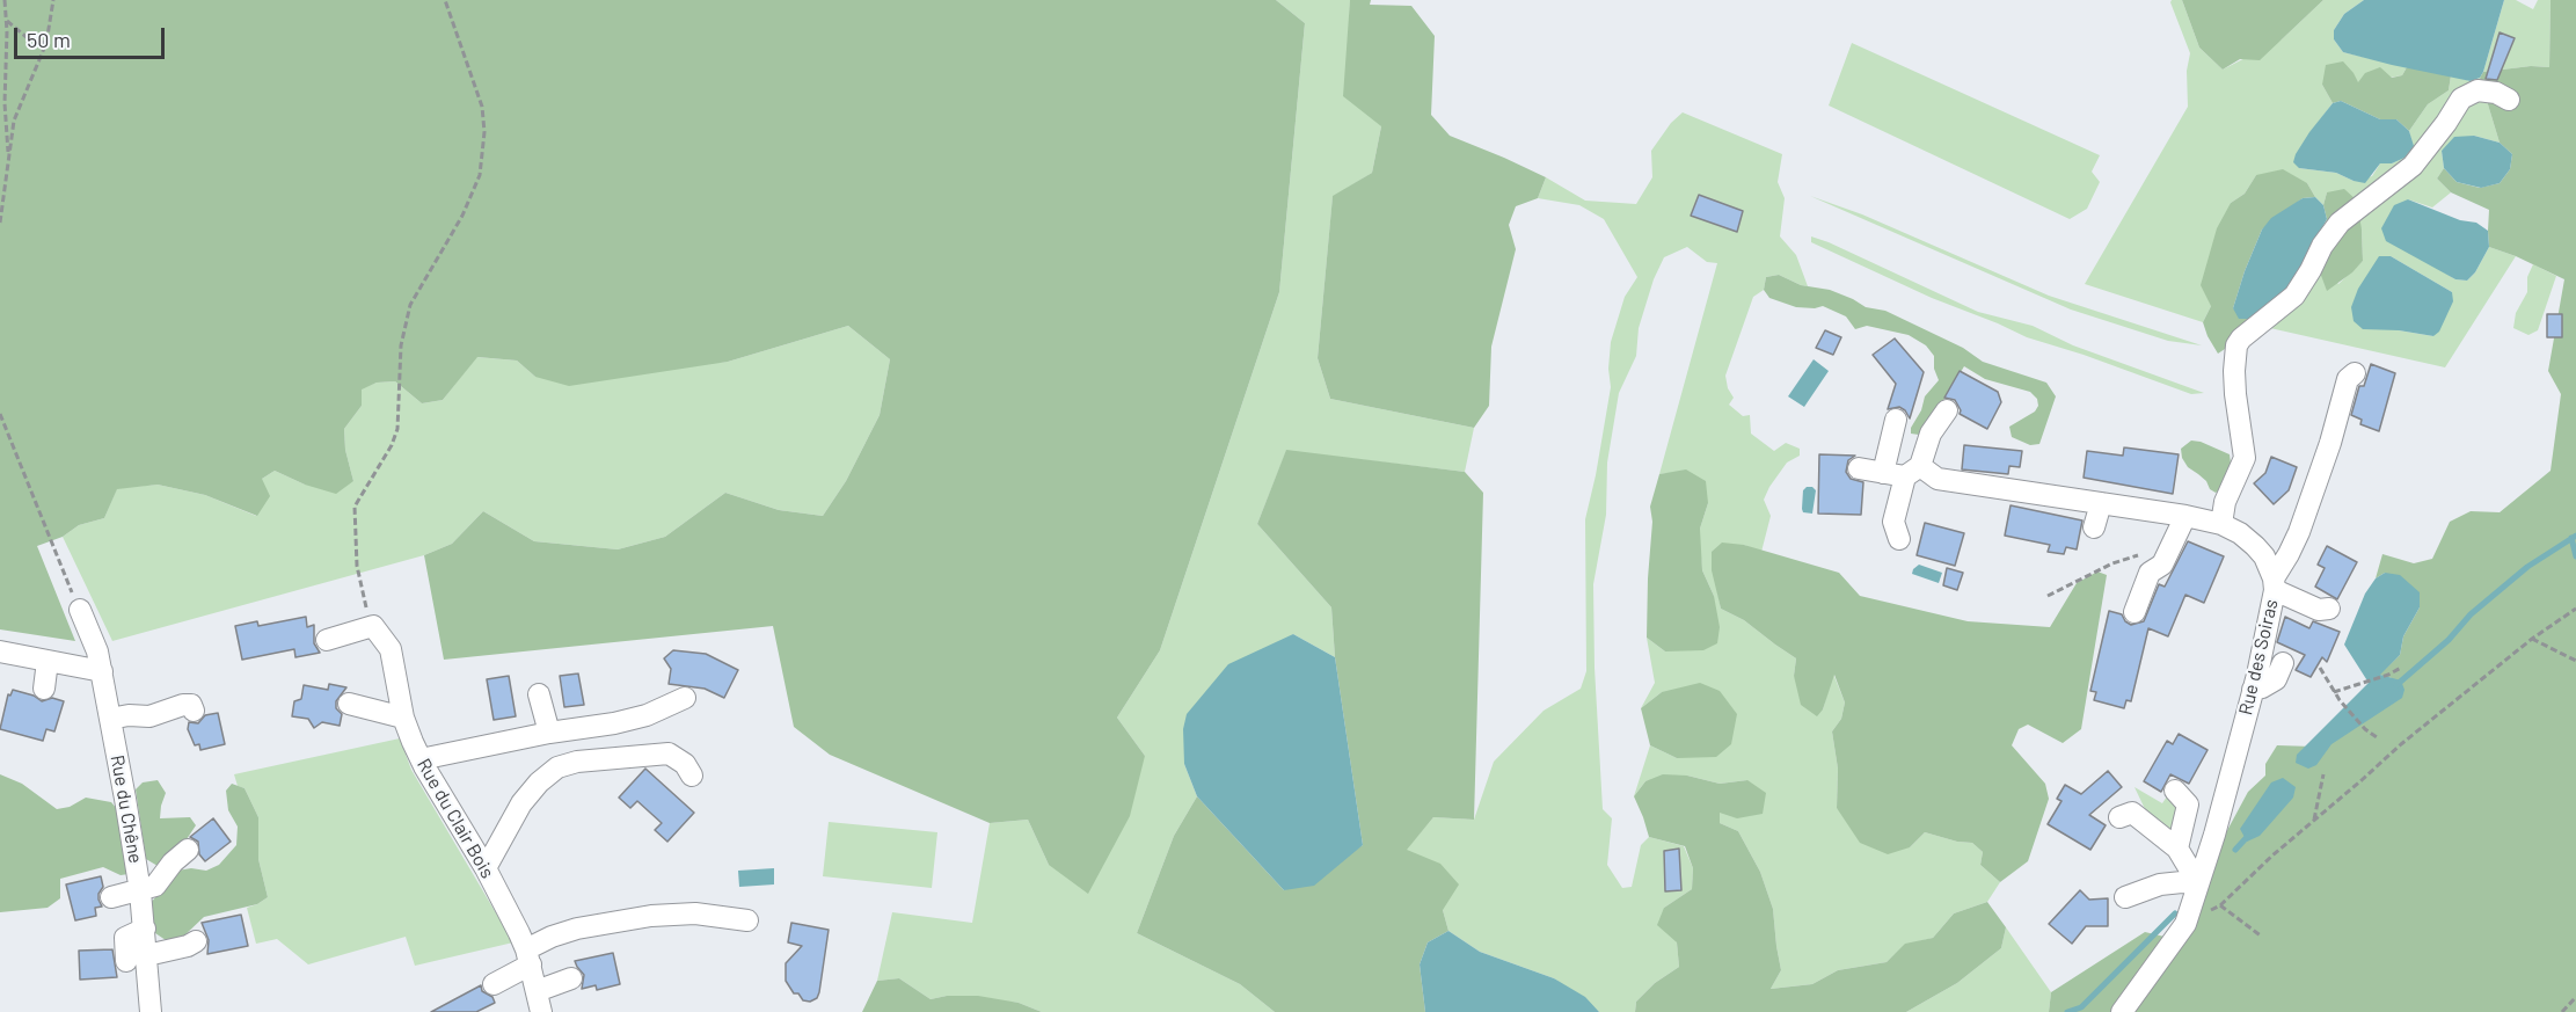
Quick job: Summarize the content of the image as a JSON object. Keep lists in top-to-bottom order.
{
  "streets": {
    "street": ["Rue des Soiras", "Rue du Chêne", "Rue du Clair Bois"]
  },
  "scale_bar": "50 m"
}
